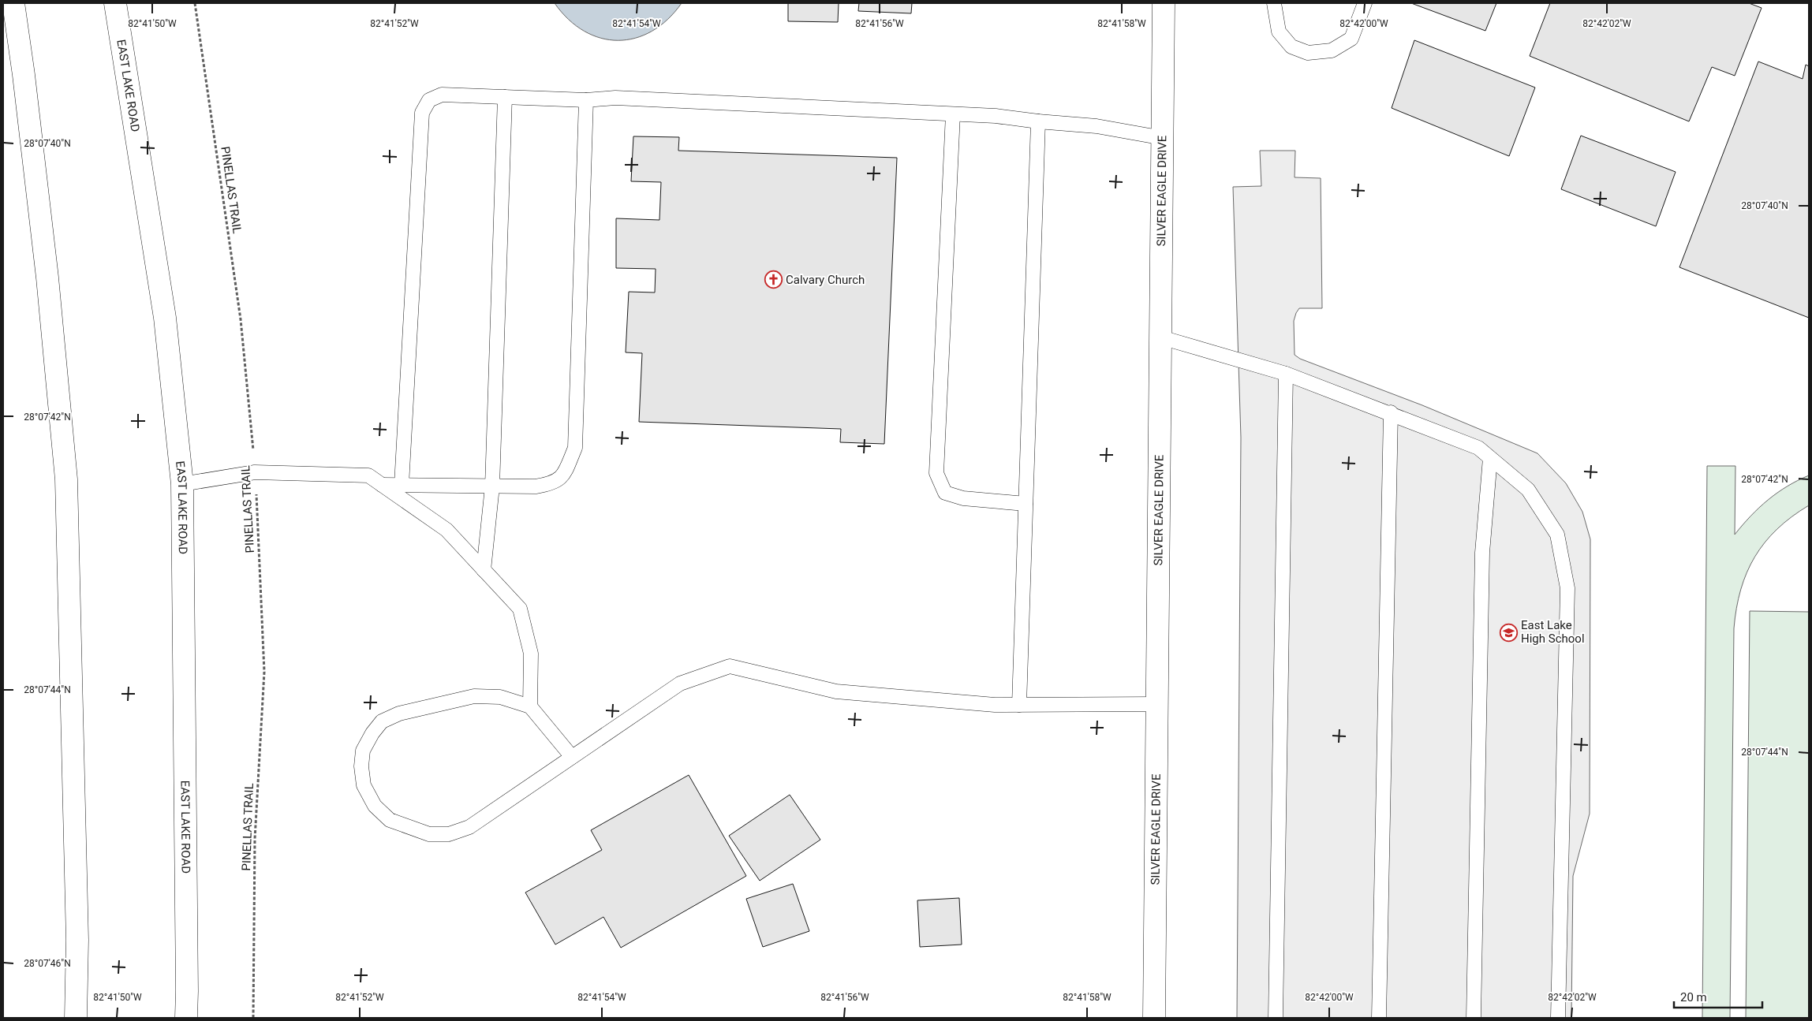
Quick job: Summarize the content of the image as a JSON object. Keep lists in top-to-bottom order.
{
  "streets": {
    "main road": ["EAST LAKE ROAD", "SILVER EAGLE DRIVE"],
    "path": ["PINELLAS TRAIL"]
  },
  "places": {
    "church": ["Calvary Church"],
    "school or university": ["East Lake High School"]
  },
  "scale_bar": "20 m",
  "coordinates": [
    "82°41'50\"W",
    "82°41'52\"W",
    "82°41'54\"W",
    "82°41'56\"W",
    "82°41'58\"W",
    "82°42'00\"W",
    "82°42'02\"W",
    "28°07'40\"N",
    "28°07'42\"N",
    "28°07'44\"N",
    "28°07'46\"N"
  ]
}
